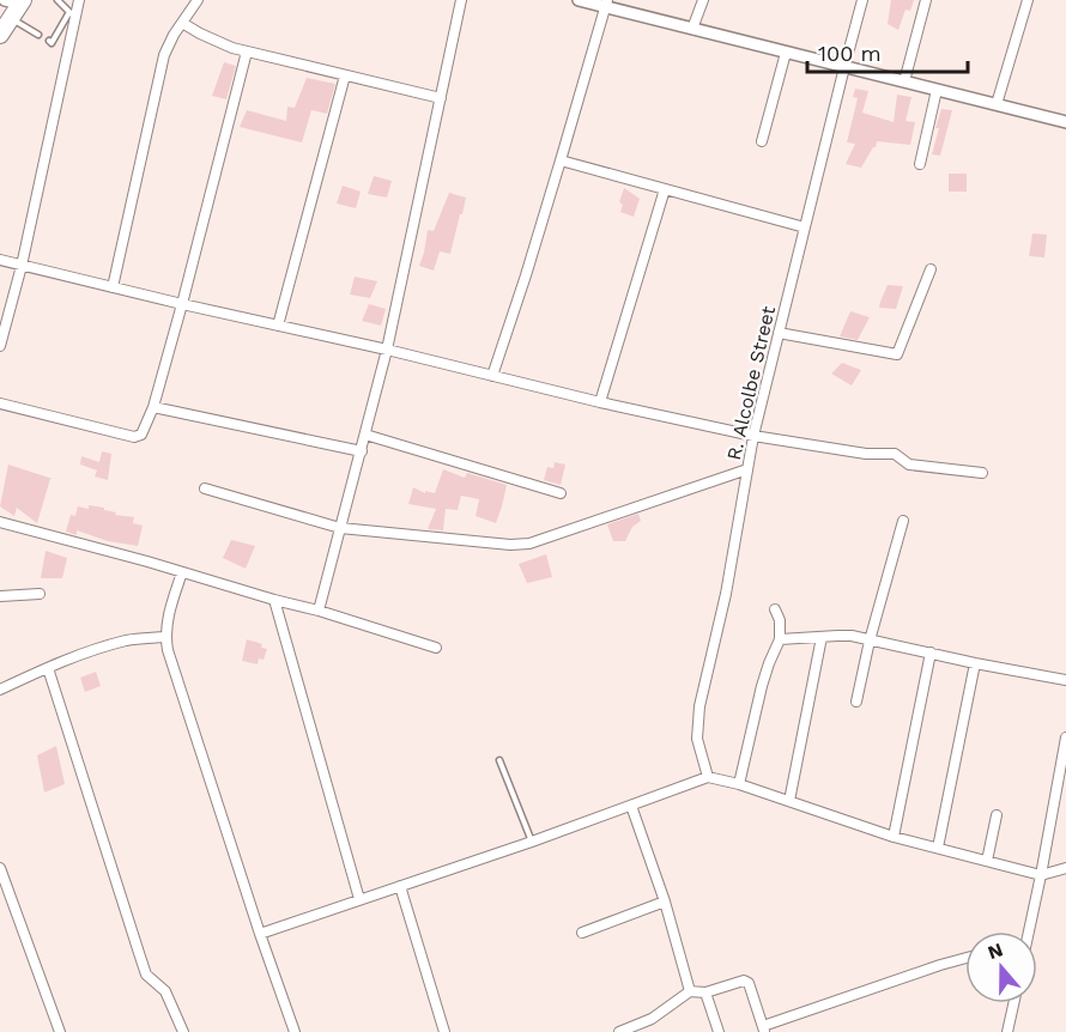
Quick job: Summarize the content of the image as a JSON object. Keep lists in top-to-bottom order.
{
  "streets": {
    "street": ["R. Alcolbe Street"]
  },
  "scale_bar": "100 m",
  "north": "top"
}
